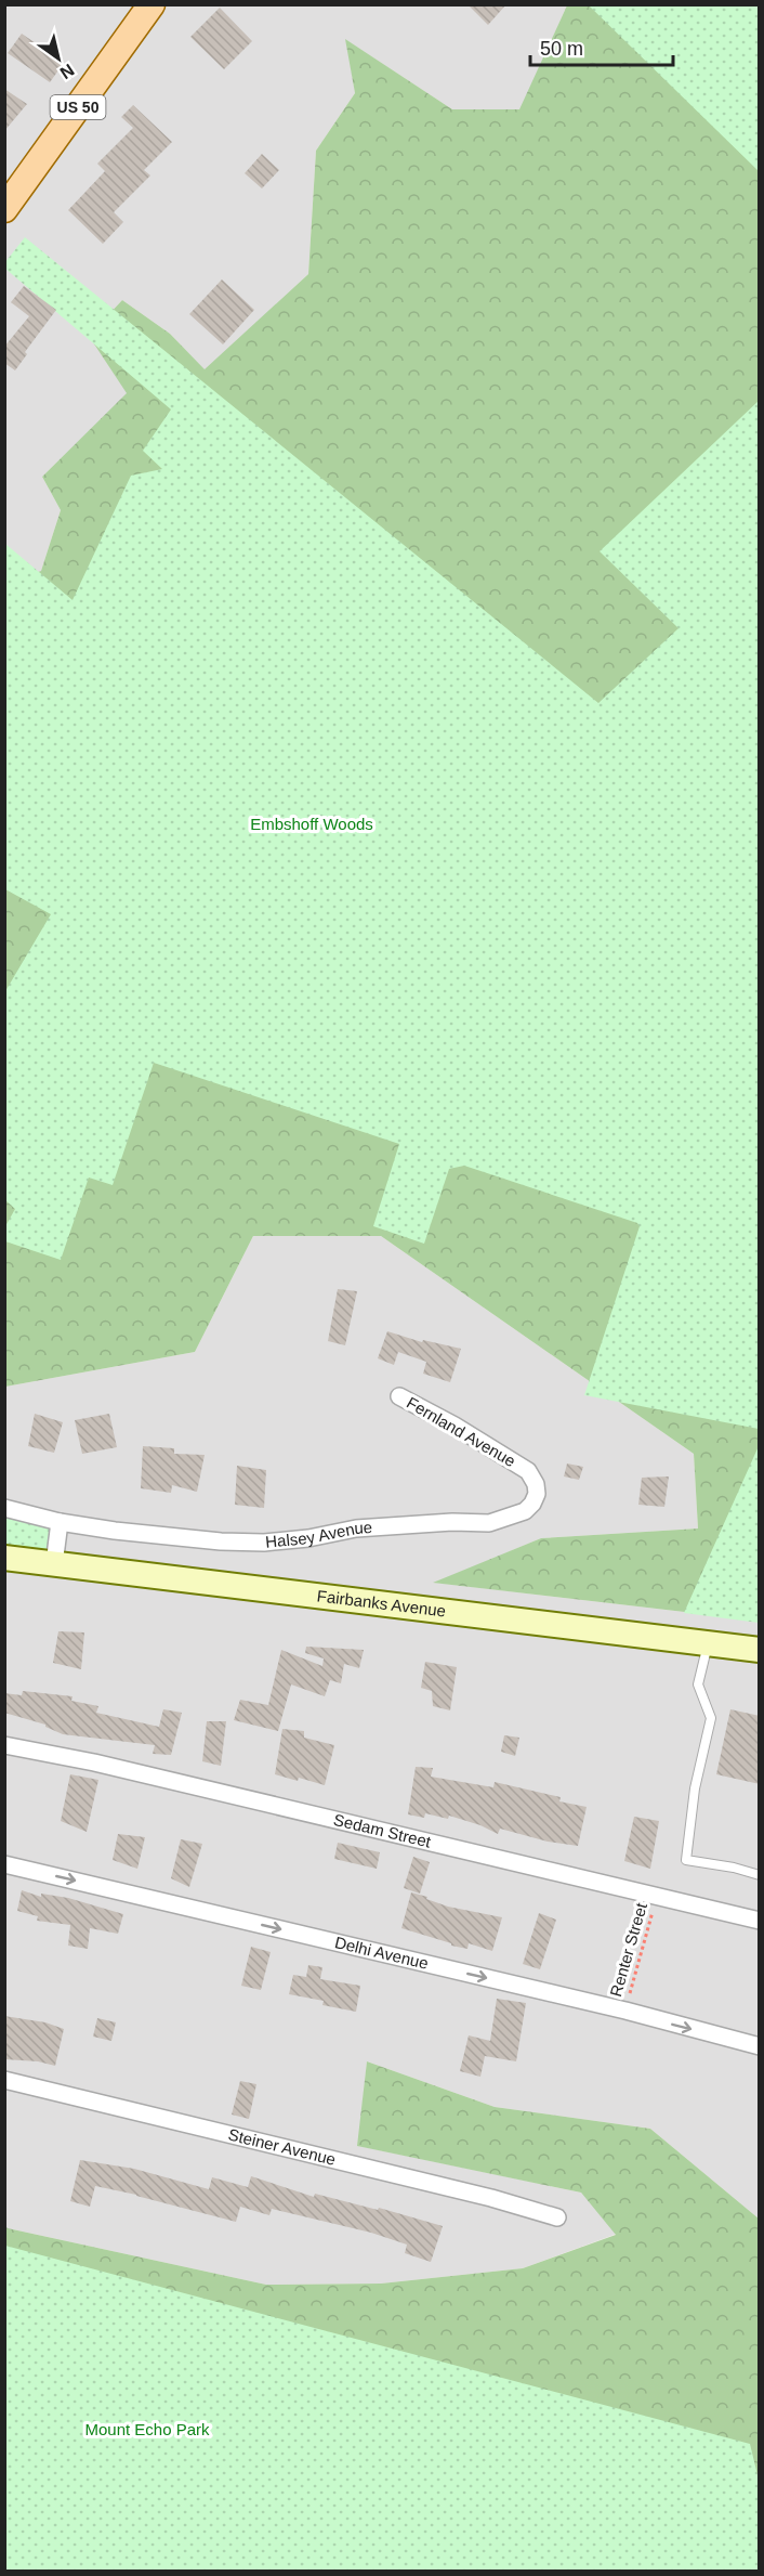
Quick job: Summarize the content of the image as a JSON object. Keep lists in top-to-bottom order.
{
  "streets": {
    "main road": ["US 50"],
    "street": [
      "Fernland Avenue",
      "Halsey Avenue",
      "Fairbanks Avenue",
      "Sedam Street",
      "Delhi Avenue",
      "Steiner Avenue"
    ],
    "path": ["Renter Street"]
  },
  "crossings": [
    ["Fernland Avenue", "Halsey Avenue"],
    ["Sedam Street", "Renter Street"],
    ["Renter Street", "Delhi Avenue"]
  ],
  "one_way": ["Delhi Avenue"],
  "parks": ["Embshoff Woods", "Mount Echo Park"],
  "scale_bar": "50 m",
  "north": "bottom right"
}
